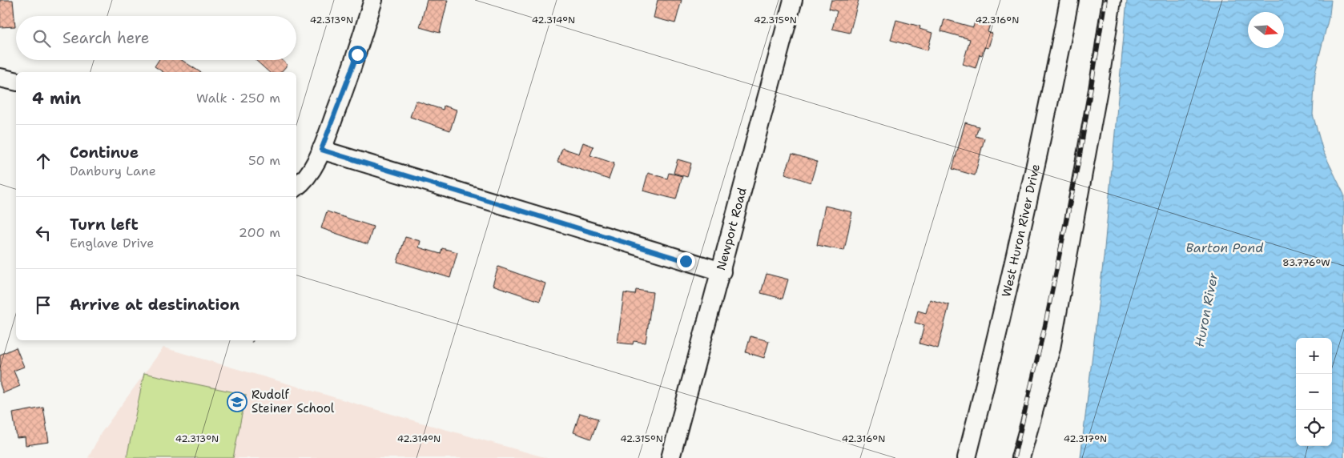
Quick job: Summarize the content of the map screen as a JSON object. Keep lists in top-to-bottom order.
{
  "streets": {
    "street": ["Newport Road", "West Huron River Drive"]
  },
  "water": ["Barton Pond", "Huron River"],
  "places": {
    "school or university": ["Rudolf Steiner School"]
  },
  "north": "right",
  "page": {
    "search": "Search here",
    "heading": ["4 min", "Walk · 250 m"],
    "list": [
      ["Continue", "Danbury Lane", "50 m"],
      ["Turn left", "Englave Drive", "200 m"],
      "Arrive at destination"
    ],
    "map_buttons": ["+", "−"]
  },
  "coordinates": [
    "42.313°N",
    "42.314°N",
    "42.315°N",
    "42.316°N",
    "83.776°W",
    "42.317°N"
  ]
}
